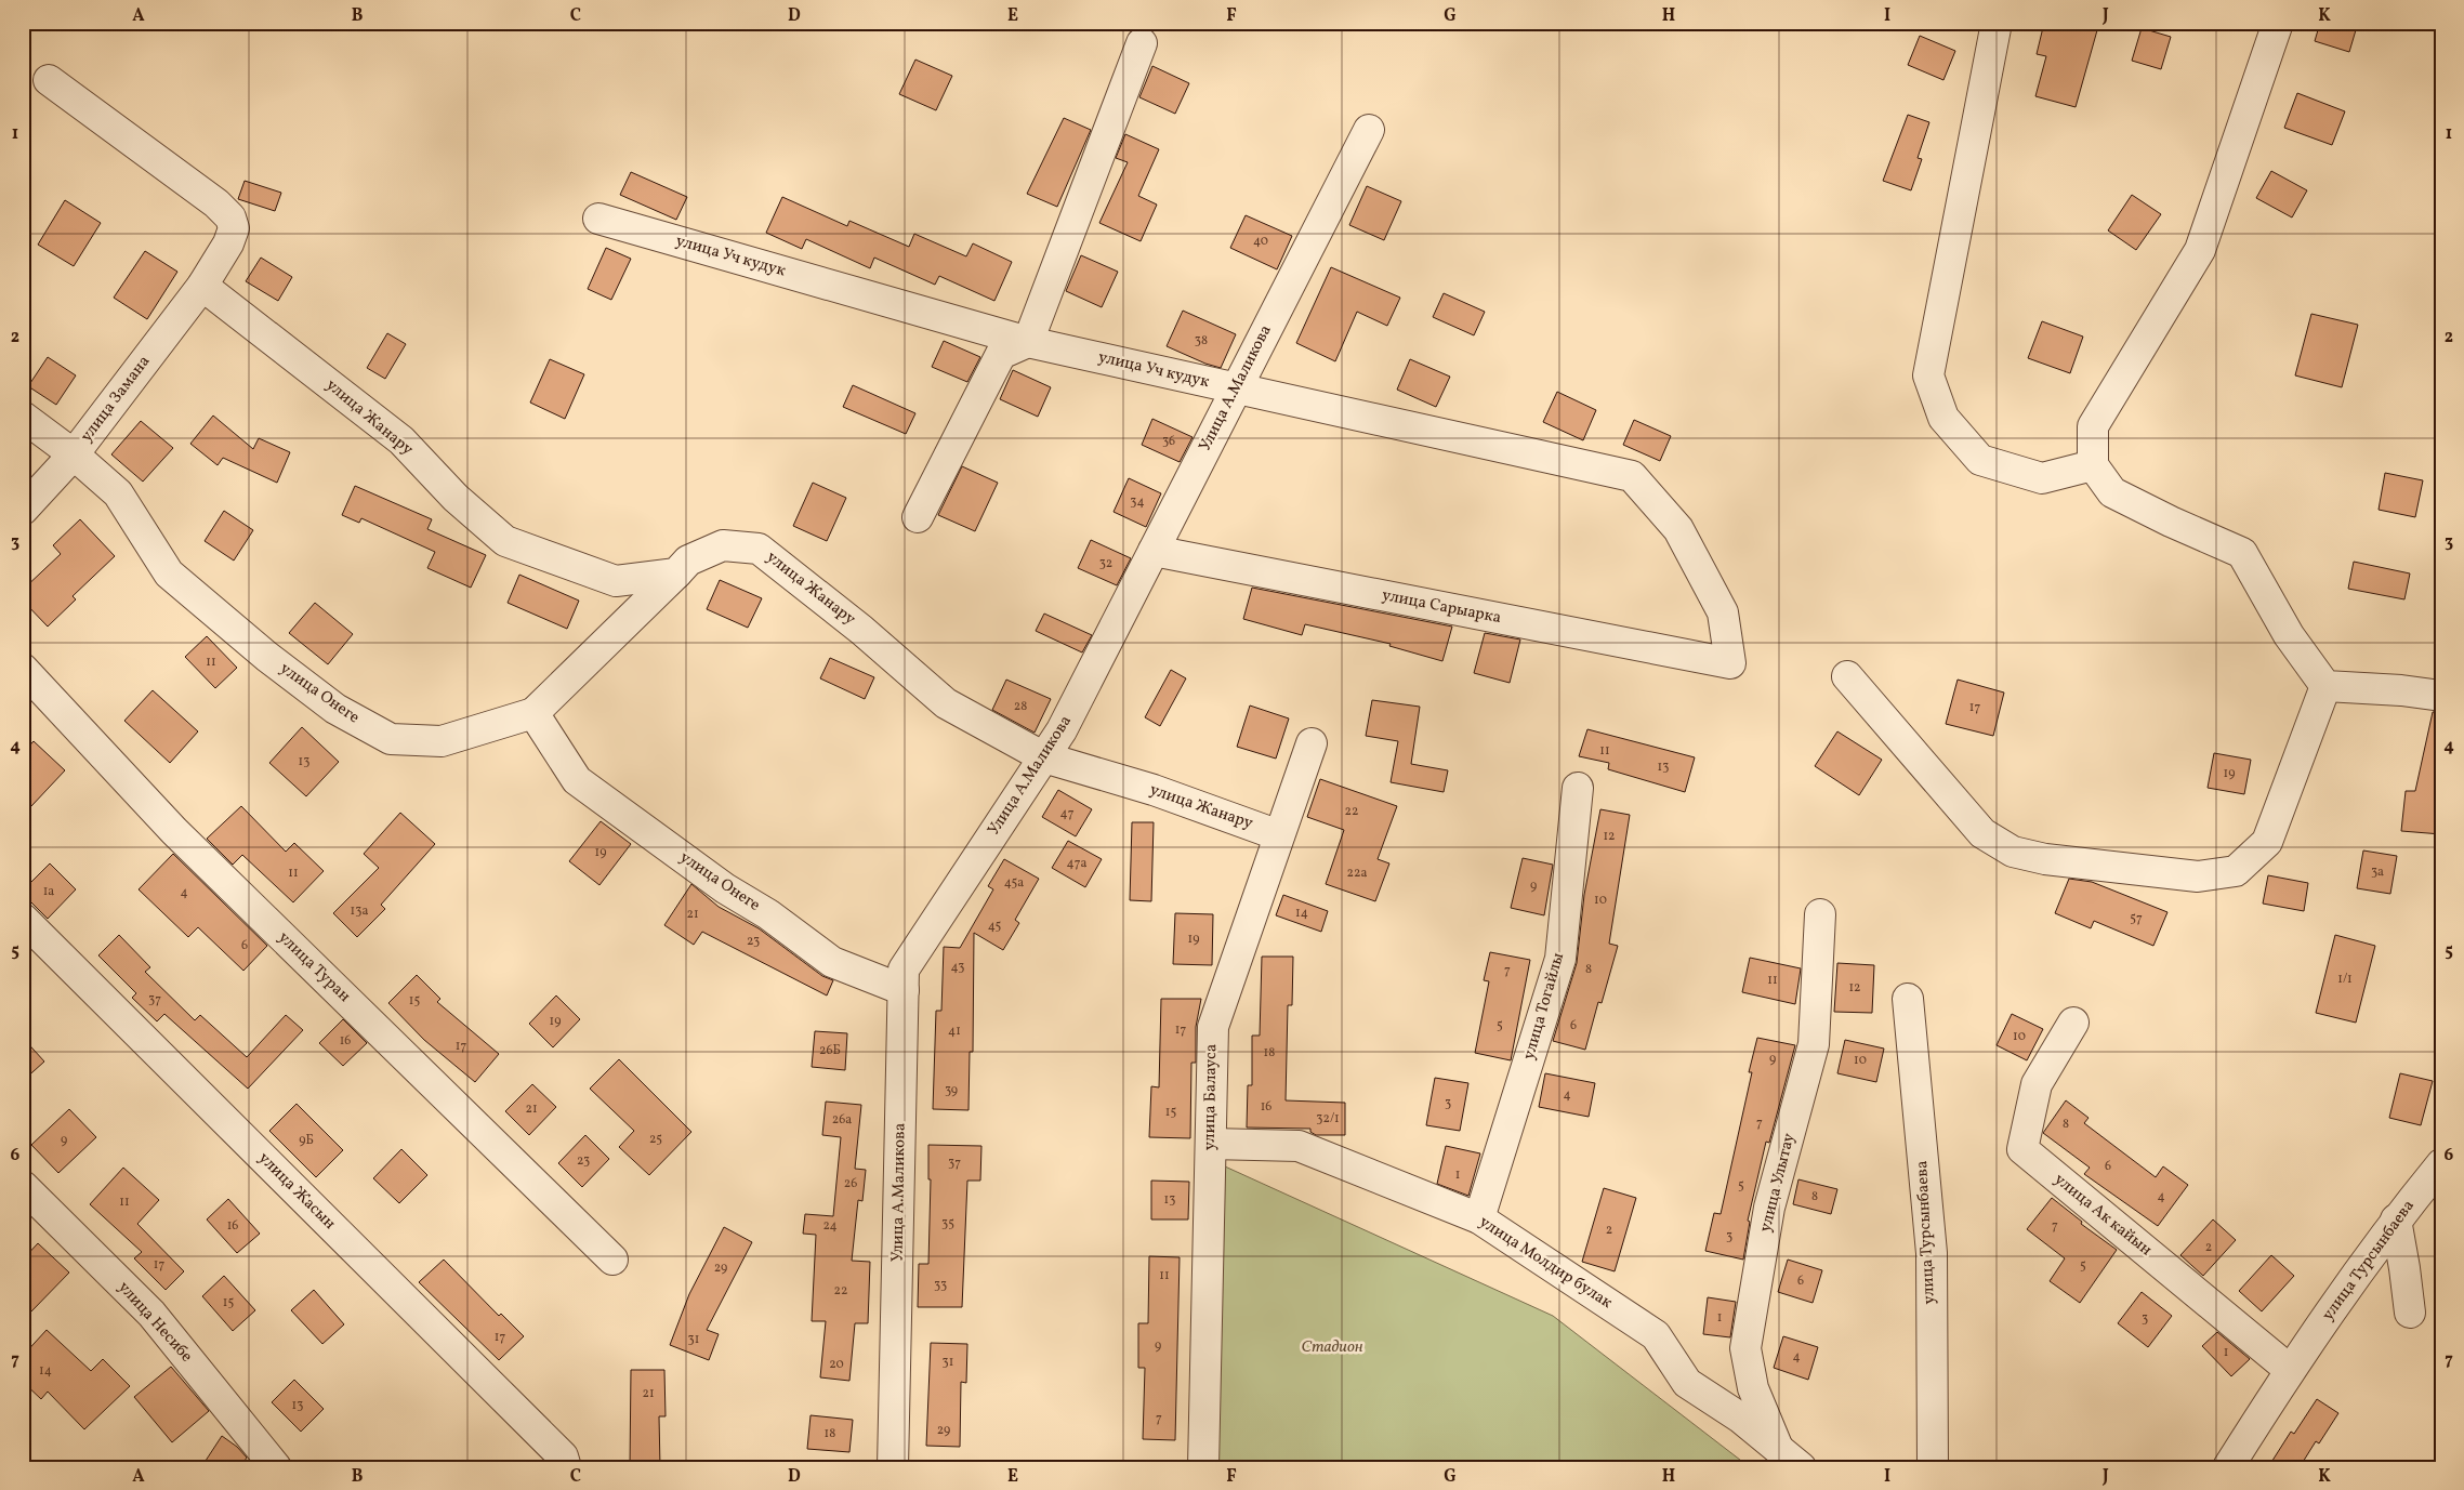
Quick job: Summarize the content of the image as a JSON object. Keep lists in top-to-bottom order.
{
  "streets": {
    "street": [
      "улица Уч кудук",
      "Улица А.Маликова",
      "улица Замана",
      "улица Жанару",
      "улица Сарыарка",
      "улица Онеге",
      "улица Туран",
      "улица Тогайлы",
      "улица Балауса",
      "улица Улытау",
      "улица Жасын",
      "улица Ак кайын",
      "улица Турсынбаева",
      "улица Молдир булак",
      "улица Несибе"
    ]
  },
  "crossings": [
    ["улица Уч кудук", "Улица А.Маликова"],
    ["улица Уч кудук", "улица Сарыарка"],
    ["Улица А.Маликова", "улица Жанару"],
    ["Улица А.Маликова", "улица Сарыарка"],
    ["Улица А.Маликова", "улица Онеге"],
    ["улица Замана", "улица Жанару"],
    ["улица Замана", "улица Онеге"],
    ["улица Жанару", "улица Балауса"],
    ["улица Тогайлы", "улица Молдир булак"],
    ["улица Балауса", "улица Молдир булак"],
    ["улица Улытау", "улица Молдир булак"],
    ["улица Ак кайын", "улица Турсынбаева"]
  ],
  "parks": ["Стадион"],
  "house_numbers": [
    "40",
    "38",
    "36",
    "34",
    "32",
    "11",
    "28",
    "17",
    "11",
    "13",
    "13",
    "19",
    "22",
    "47",
    "12",
    "19",
    "47а",
    "3а",
    "11",
    "22а",
    "45а",
    "9",
    "1а",
    "4",
    "10",
    "13а",
    "14",
    "21",
    "57",
    "45",
    "19",
    "23",
    "6",
    "43",
    "8",
    "7",
    "1/1",
    "11",
    "12",
    "37",
    "15",
    "19",
    "5",
    "6",
    "17",
    "41",
    "10",
    "16",
    "17",
    "26Б",
    "18",
    "9",
    "10",
    "39",
    "4",
    "3",
    "16",
    "21",
    "15",
    "32/1",
    "26а",
    "7",
    "8",
    "25",
    "9",
    "9Б",
    "23",
    "37",
    "6",
    "1",
    "26",
    "5",
    "8",
    "4",
    "13",
    "11",
    "35",
    "16",
    "24",
    "7",
    "2",
    "3",
    "2",
    "17",
    "5",
    "29",
    "11",
    "6",
    "33",
    "22",
    "15",
    "1",
    "3",
    "17",
    "31",
    "9",
    "1",
    "4",
    "31",
    "20",
    "14",
    "21",
    "13",
    "7",
    "29",
    "18"
  ],
  "grid": {
    "columns": [
      "A",
      "B",
      "C",
      "D",
      "E",
      "F",
      "G",
      "H",
      "I",
      "J",
      "K"
    ],
    "rows": [
      "1",
      "2",
      "3",
      "4",
      "5",
      "6",
      "7"
    ]
  }
}
